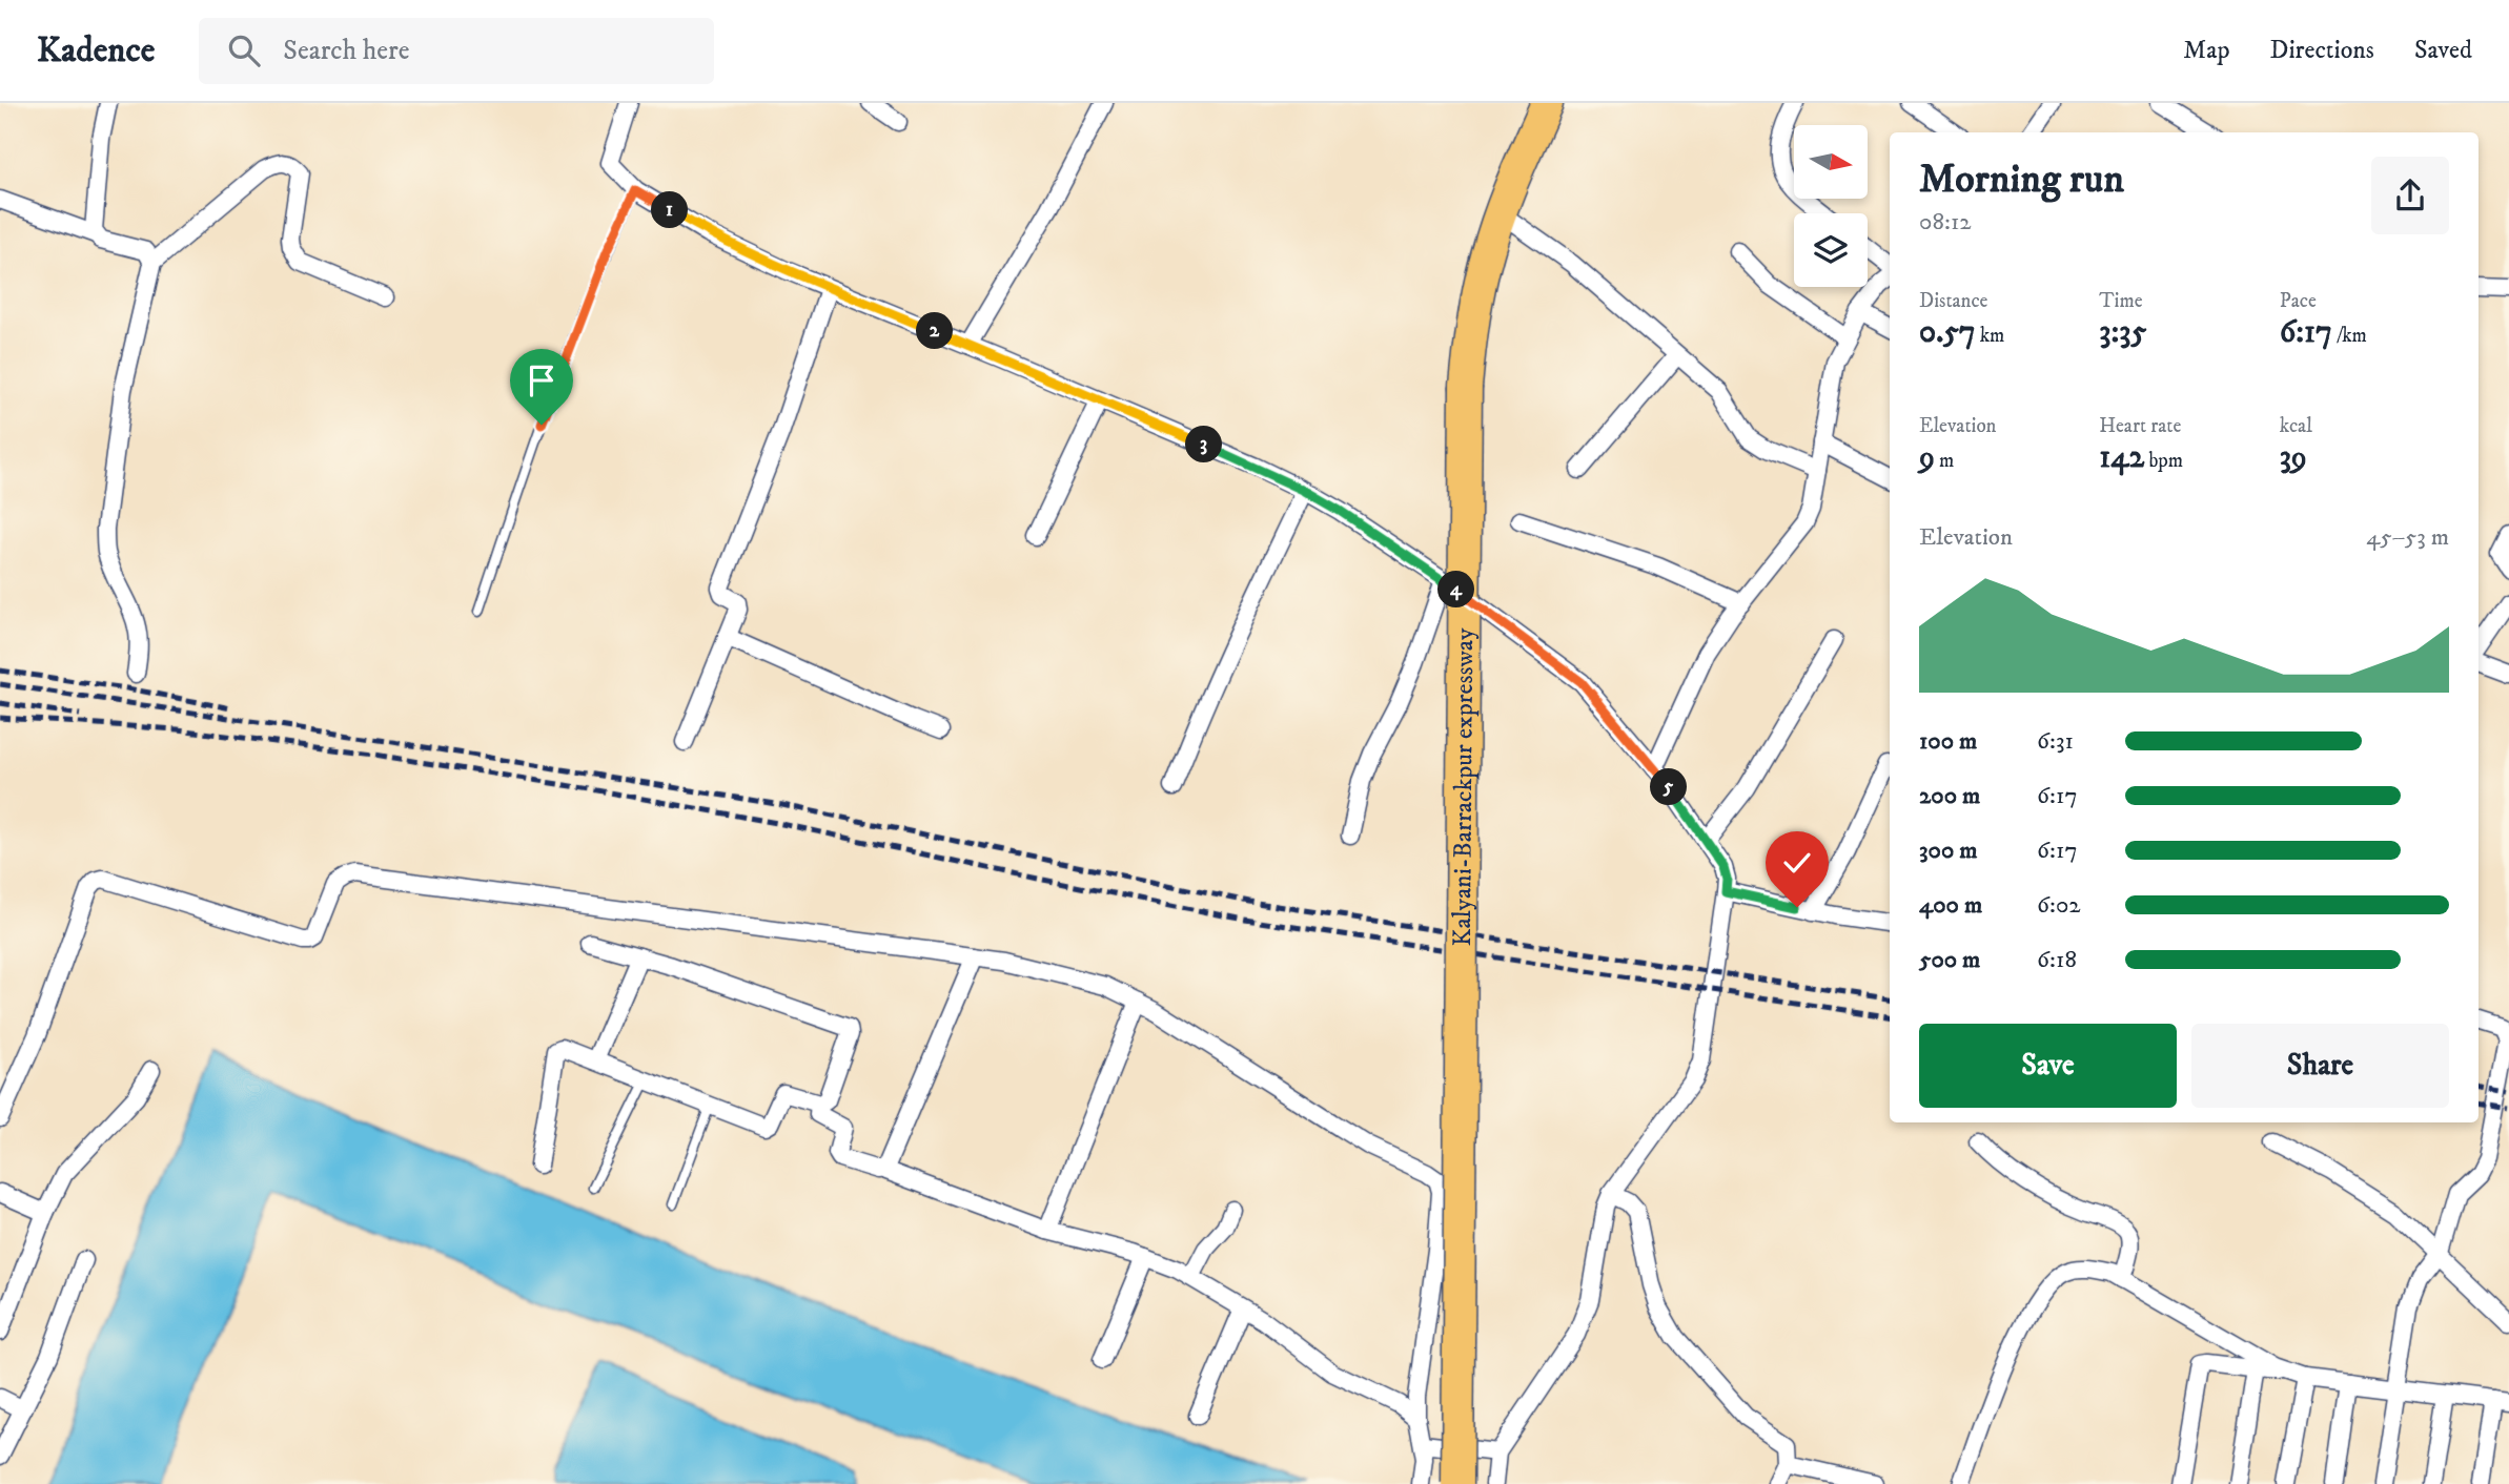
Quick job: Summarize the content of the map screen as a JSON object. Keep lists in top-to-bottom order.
{
  "streets": {
    "highway": ["Kalyani-Barrackpur expressway"]
  },
  "north": "right",
  "page": {
    "header": "Kadence",
    "search": "Search here",
    "nav": ["Map", "Directions", "Saved"],
    "heading": ["Morning run", "08:12"],
    "pins": [
      "1",
      "2",
      "3",
      "4",
      "5"
    ],
    "stats": [
      ["Distance", "0.57 km"],
      ["Time", "3:35"],
      ["Pace", "6:17 /km"],
      ["Elevation", "9 m"],
      ["Heart rate", "142 bpm"],
      ["kcal", "39"]
    ],
    "chart": ["Elevation", "45–53 m"],
    "list": [
      {
        "name": "100 m",
        "note": "6:31"
      },
      {
        "name": "200 m",
        "note": "6:17"
      },
      {
        "name": "300 m",
        "note": "6:17"
      },
      {
        "name": "400 m",
        "note": "6:02"
      },
      {
        "name": "500 m",
        "note": "6:18"
      }
    ],
    "buttons": ["Save", "Share"]
  }
}
